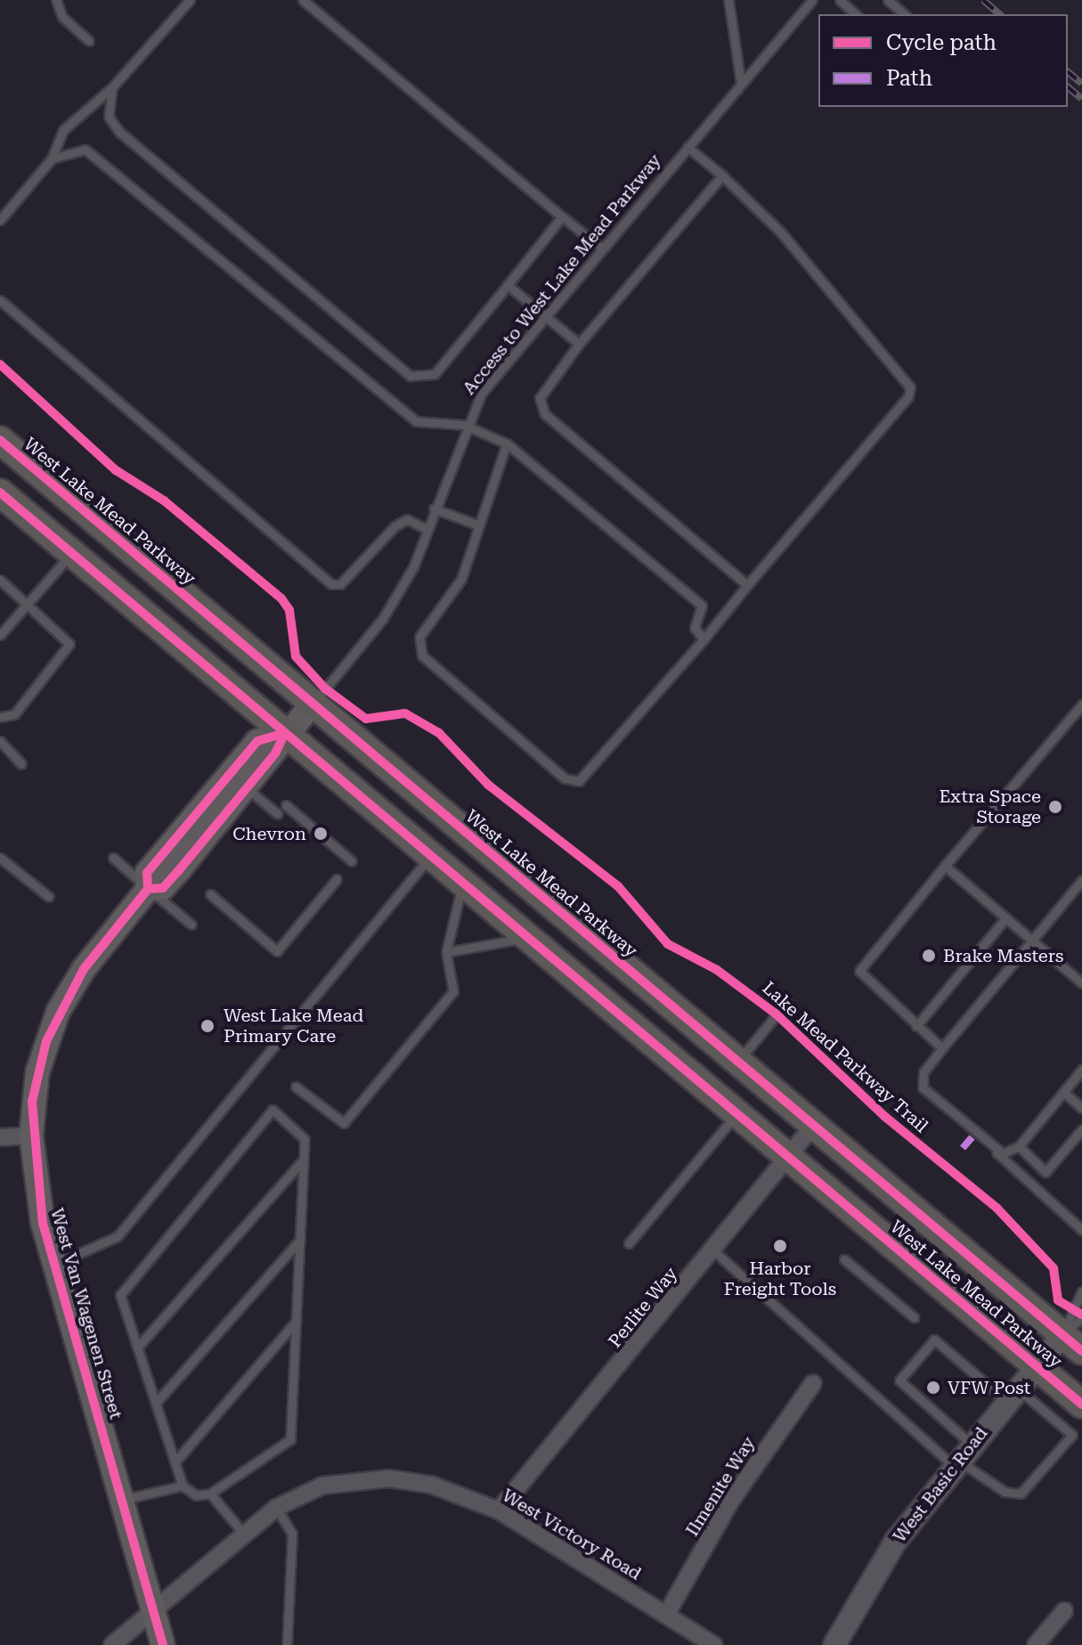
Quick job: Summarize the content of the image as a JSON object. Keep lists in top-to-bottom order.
{
  "streets": {
    "main road": ["West Lake Mead Parkway", "West Van Wagenen Street"],
    "street": [
      "Perlite Way",
      "West Basic Road",
      "Ilmenite Way",
      "West Victory Road"
    ],
    "lane": ["Access to West Lake Mead Parkway"],
    "cycle path": ["Lake Mead Parkway Trail"]
  },
  "crossings": [
    ["Access to West Lake Mead Parkway", "West Lake Mead Parkway"],
    ["Access to West Lake Mead Parkway", "West Van Wagenen Street"],
    ["West Lake Mead Parkway", "Perlite Way"],
    ["West Lake Mead Parkway", "West Van Wagenen Street"],
    ["West Lake Mead Parkway", "West Basic Road"],
    ["Perlite Way", "West Victory Road"],
    ["West Van Wagenen Street", "West Victory Road"],
    ["Ilmenite Way", "West Victory Road"]
  ],
  "places": [
    "Extra Space Storage",
    "Chevron",
    "Brake Masters",
    "West Lake Mead Primary Care",
    "Harbor Freight Tools",
    "VFW Post"
  ],
  "legend": ["Cycle path", "Path"]
}
